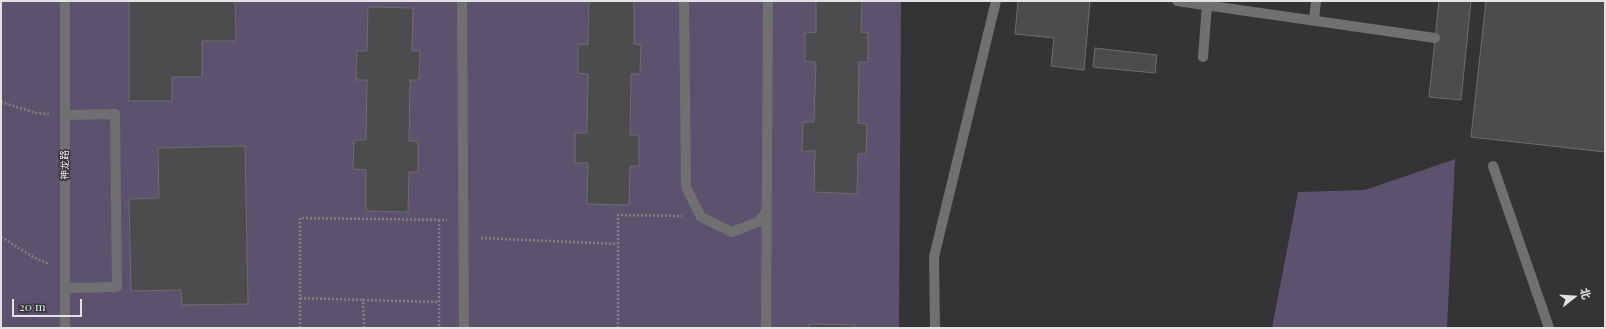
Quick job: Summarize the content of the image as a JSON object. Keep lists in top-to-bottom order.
{
  "streets": {
    "street": ["神龙路"]
  },
  "scale_bar": "20 m",
  "north": "right"
}
